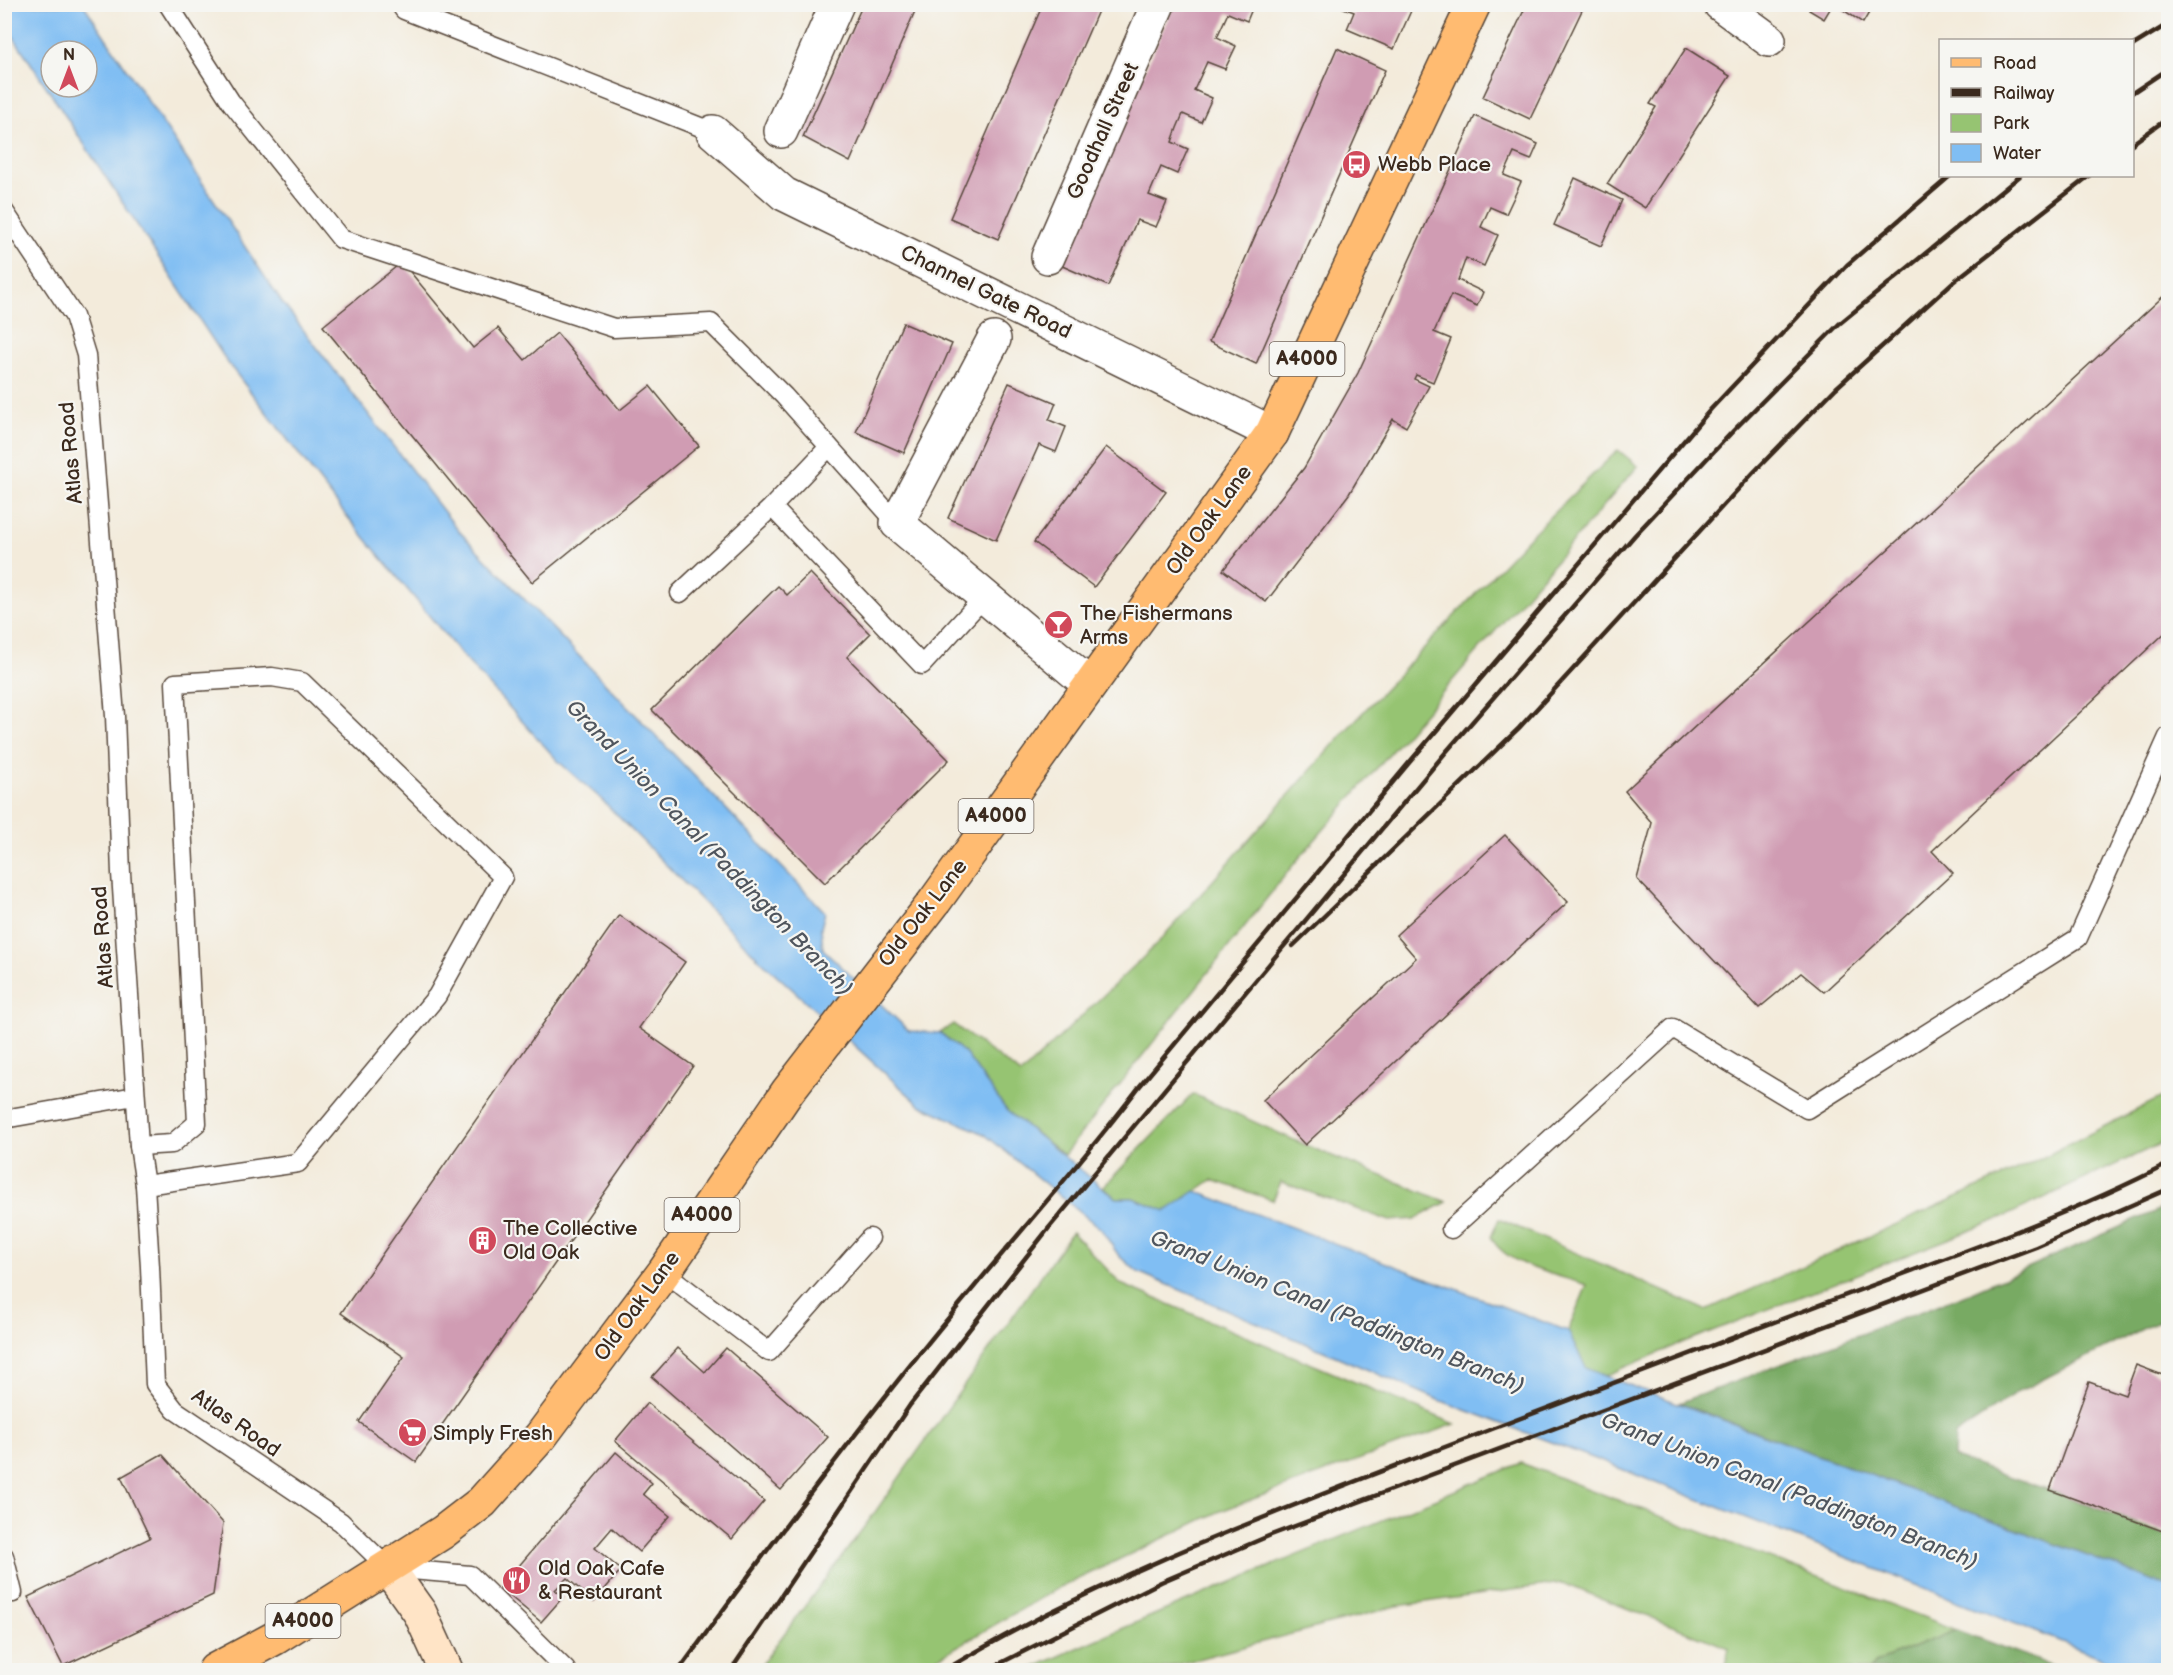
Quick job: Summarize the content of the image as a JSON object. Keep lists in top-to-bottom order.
{
  "streets": {
    "main road": ["A4000", "Old Oak Lane"],
    "street": ["Goodhall Street", "Channel Gate Road"],
    "lane": ["Atlas Road"]
  },
  "crossings": [
    ["Channel Gate Road", "Old Oak Lane"],
    ["A4000", "Atlas Road"],
    ["A4000", "Old Oak Lane"],
    ["Atlas Road", "Old Oak Lane"]
  ],
  "water": ["Grand Union Canal (Paddington Branch)"],
  "places": {
    "bus stop": ["Webb Place"],
    "bar": ["The Fishermans Arms"],
    "building": ["The Collective Old Oak"],
    "supermarket": ["Simply Fresh"],
    "restaurant": ["Old Oak Cafe & Restaurant"]
  },
  "legend": [
    "Road",
    "Railway",
    "Park",
    "Water"
  ],
  "north": "top"
}
